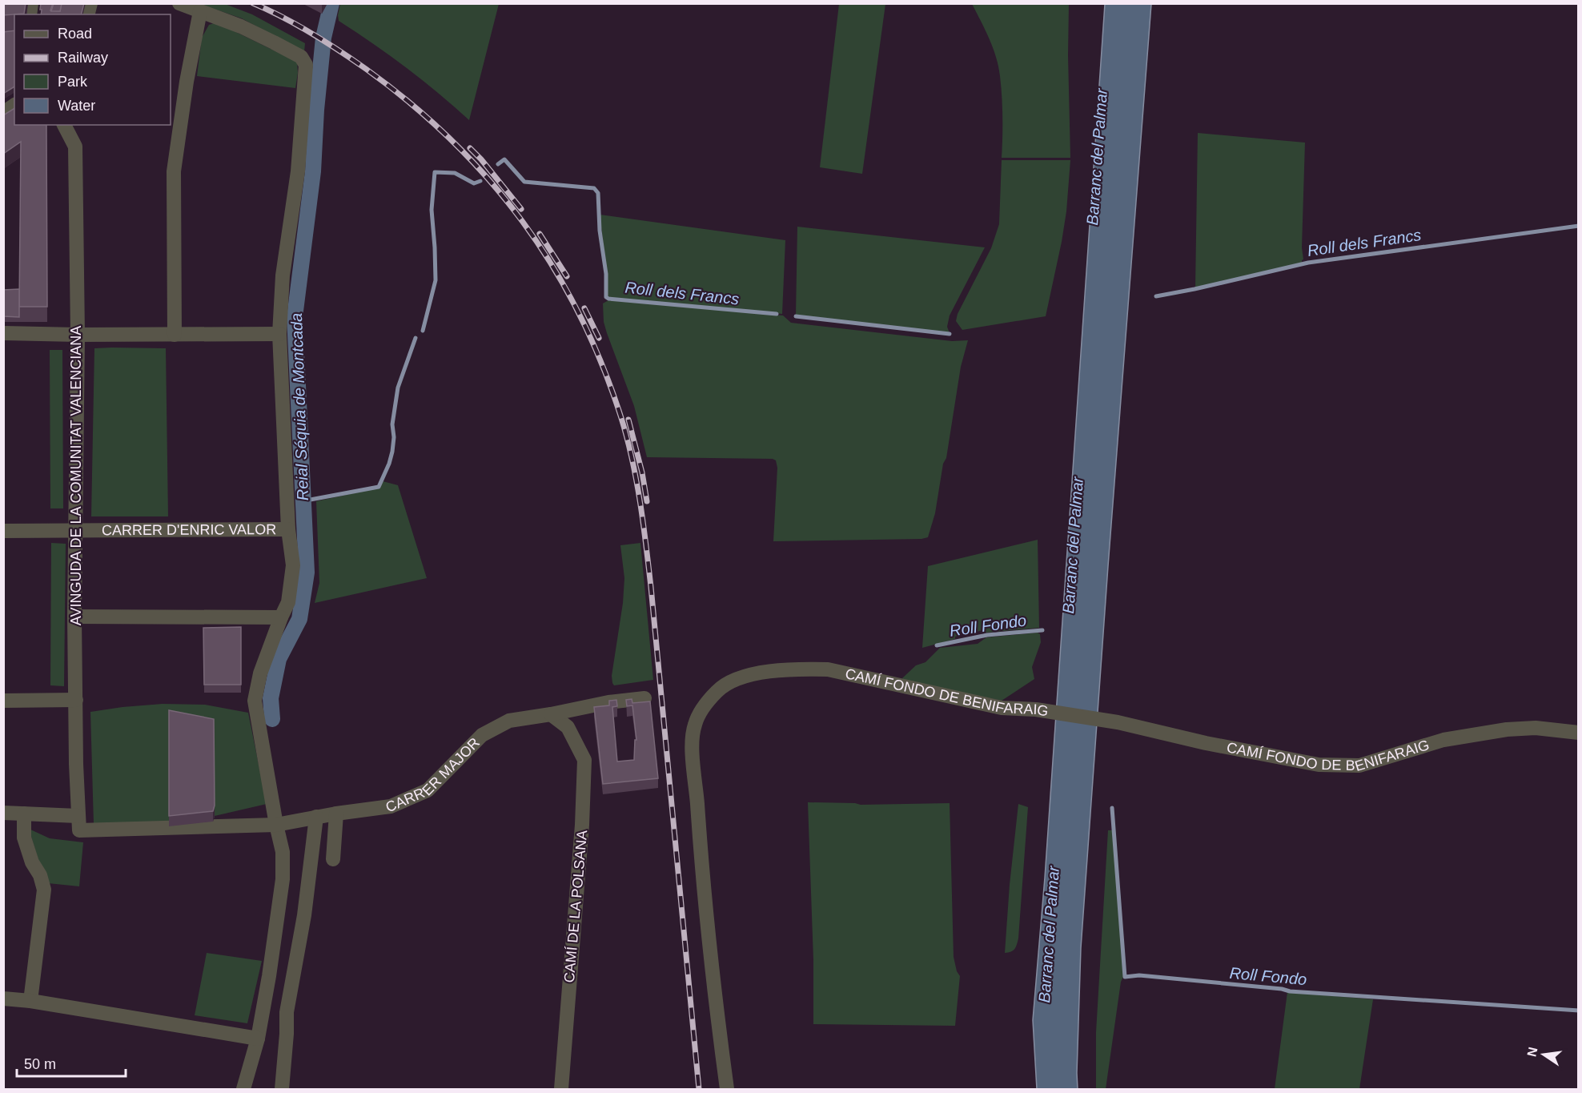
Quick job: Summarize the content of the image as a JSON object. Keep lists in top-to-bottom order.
{
  "streets": {
    "street": [
      "AVINGUDA DE LA COMUNITAT VALENCIANA",
      "CARRER D'ENRIC VALOR",
      "CAMÍ FONDO DE BENIFARAIG",
      "CARRER MAJOR",
      "CAMÍ DE LA POLSANA"
    ]
  },
  "crossings": [
    ["AVINGUDA DE LA COMUNITAT VALENCIANA", "CARRER D'ENRIC VALOR"],
    ["CARRER MAJOR", "CAMÍ DE LA POLSANA"]
  ],
  "water": [
    "Barranc del Palmar",
    "Roll dels Francs",
    "Reial Séquia de Montcada",
    "Roll Fondo"
  ],
  "legend": [
    "Road",
    "Railway",
    "Park",
    "Water"
  ],
  "scale_bar": "50 m",
  "north": "left"
}
